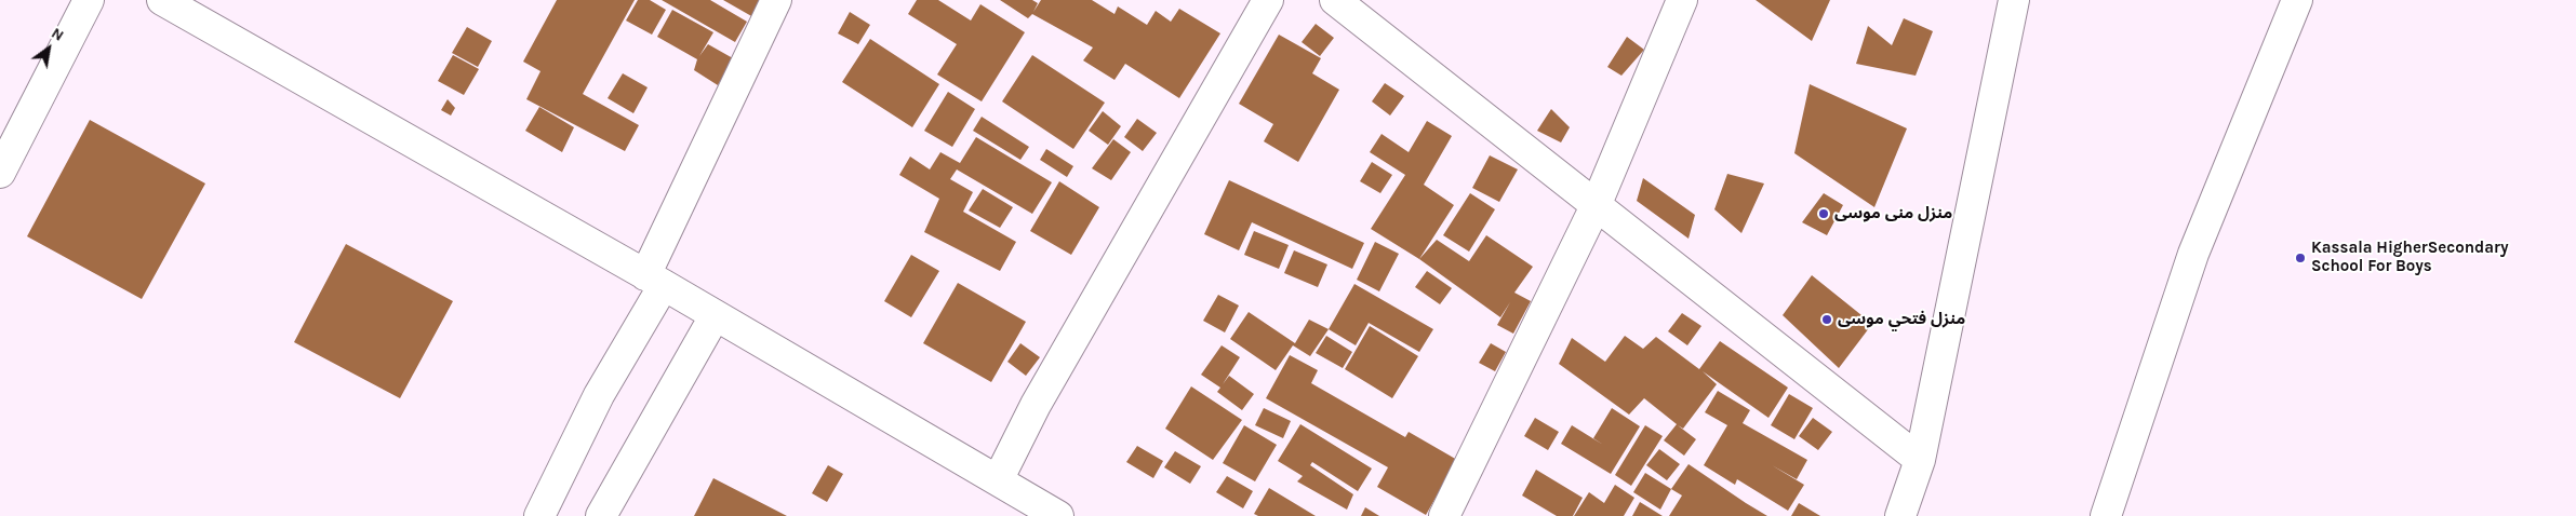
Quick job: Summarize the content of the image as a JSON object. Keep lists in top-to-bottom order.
{
  "places": ["منزل منى موسى", "Kassala HigherSecondary School For Boys", "منزل فتحي موسى"],
  "north": "top right"
}
